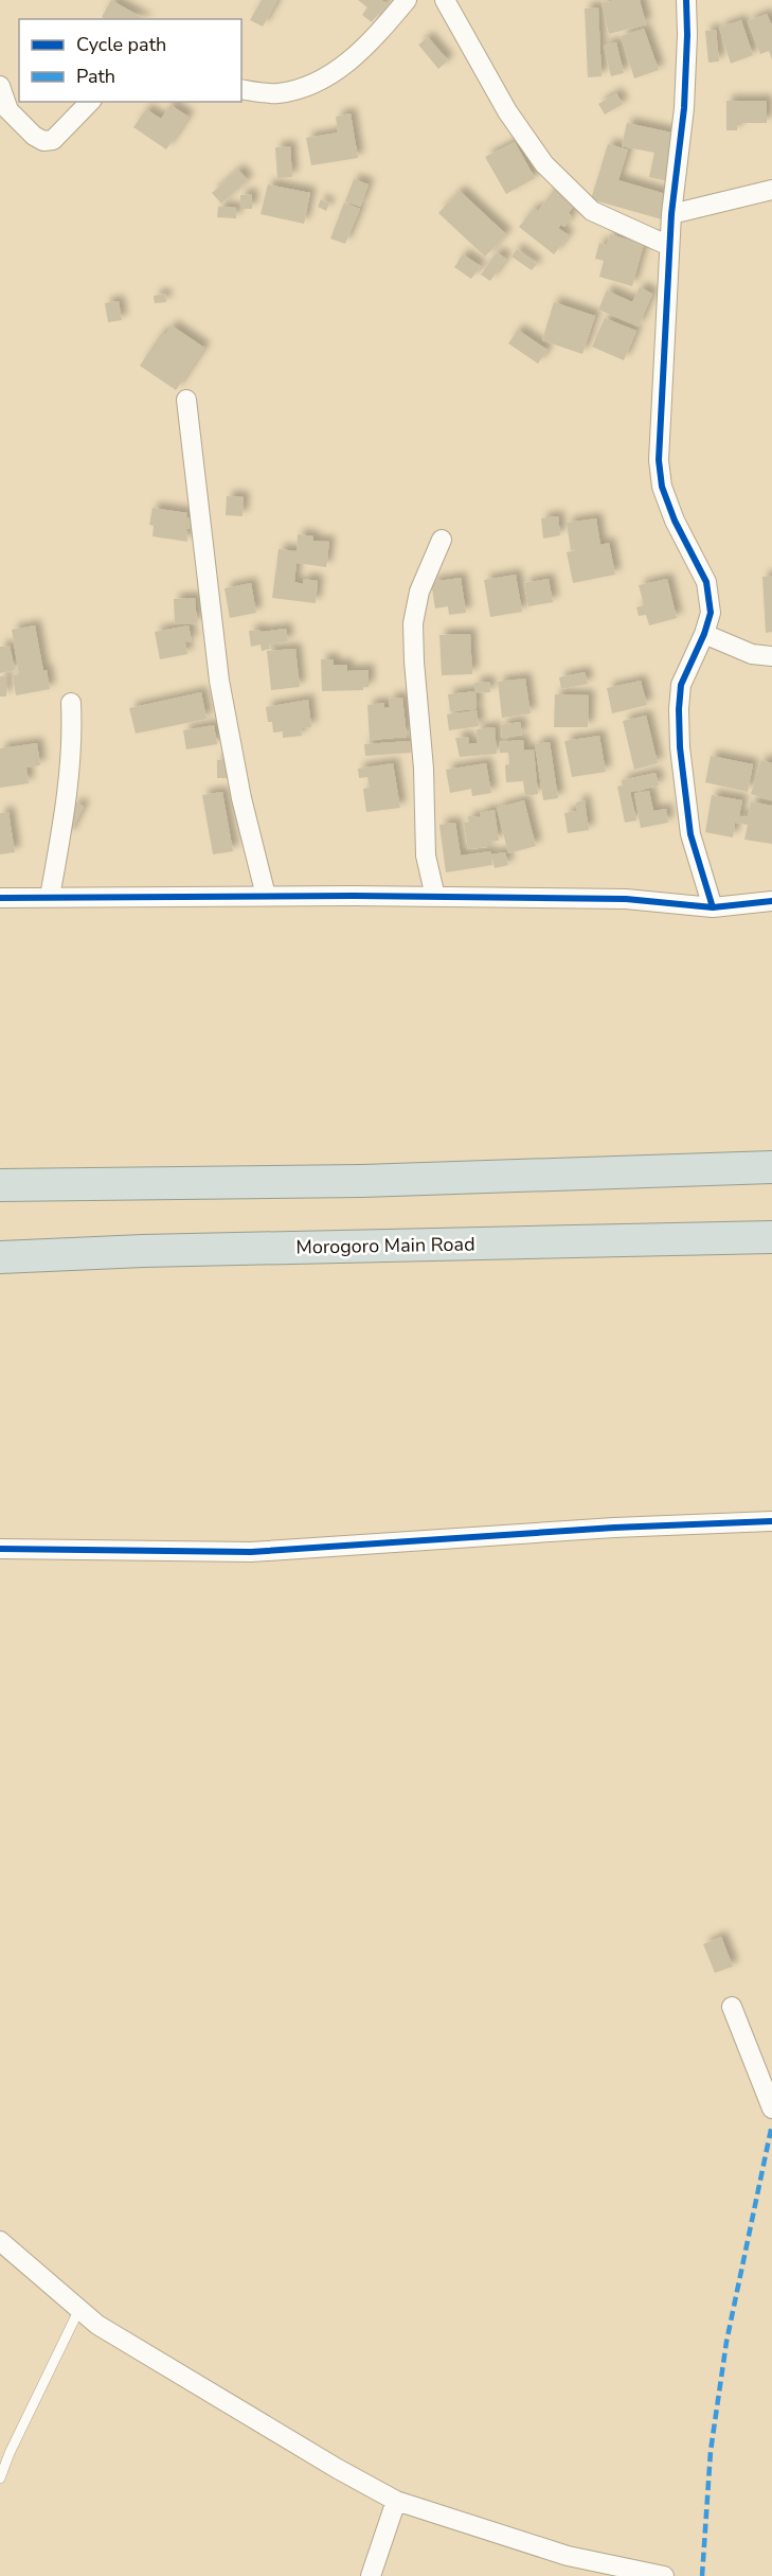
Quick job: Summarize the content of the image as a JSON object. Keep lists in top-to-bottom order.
{
  "streets": {
    "highway": ["Morogoro Main Road"]
  },
  "legend": ["Cycle path", "Path"]
}
